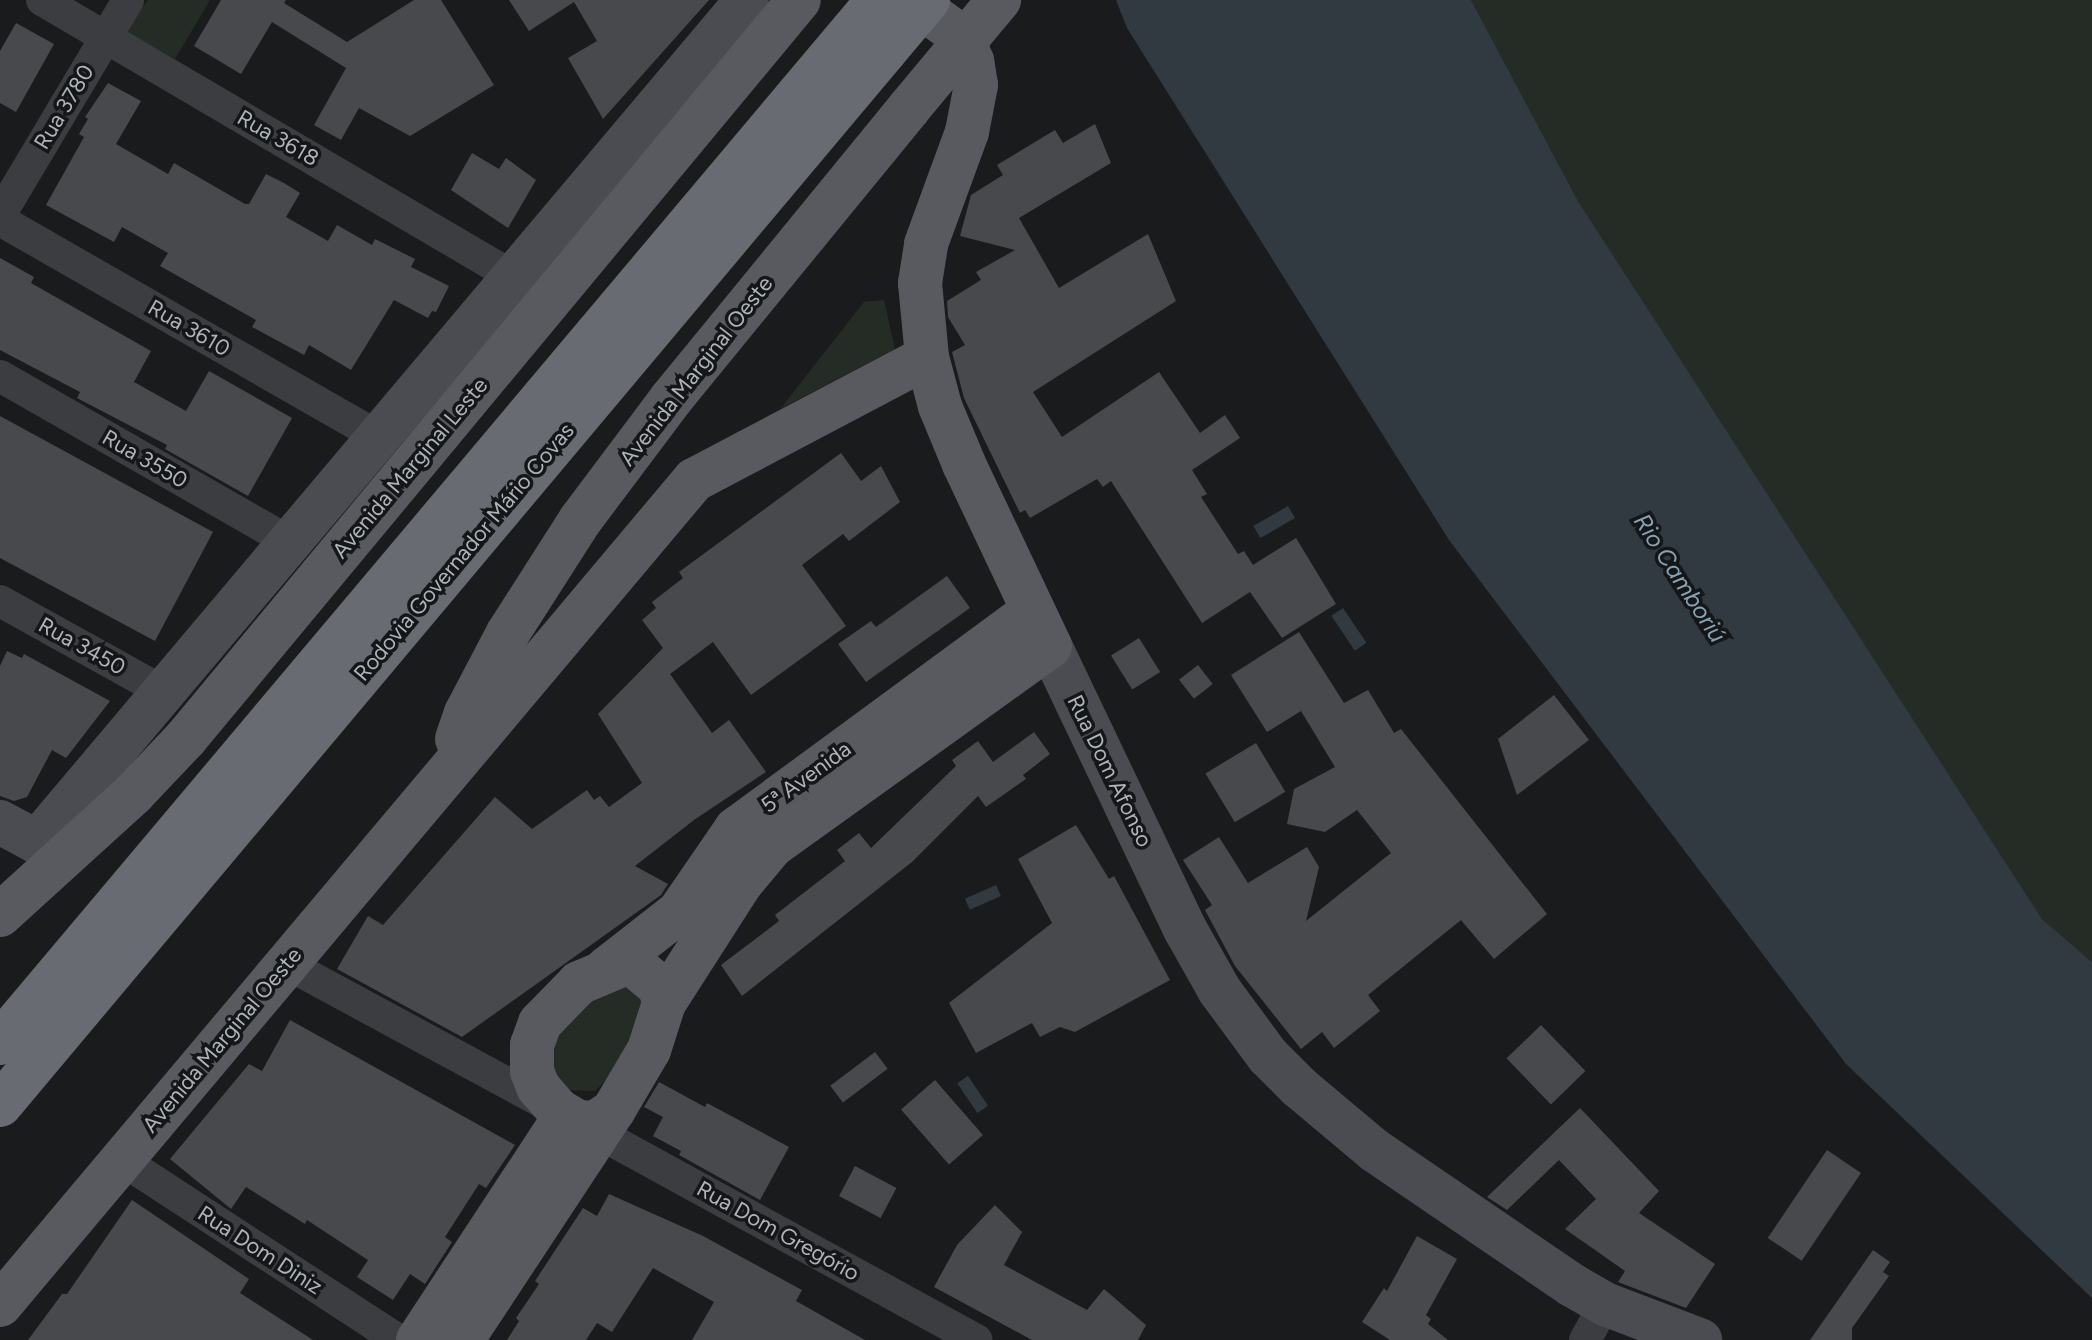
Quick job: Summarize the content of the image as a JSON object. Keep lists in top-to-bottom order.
{
  "streets": {
    "highway": ["Rodovia Governador Mário Covas"],
    "main road": [
      "Avenida Marginal Oeste",
      "Avenida Marginal Leste",
      "Rua Dom Afonso",
      "5ª Avenida"
    ],
    "street": [
      "Rua 3780",
      "Rua 3618",
      "Rua 3610",
      "Rua 3550",
      "Rua 3450",
      "Rua Dom Gregório",
      "Rua Dom Diniz"
    ]
  },
  "crossings": [
    ["Rua 3780", "Rua 3618"],
    ["Rua 3780", "Rua 3610"],
    ["Rua 3618", "Avenida Marginal Leste"],
    ["Rua 3610", "Avenida Marginal Leste"],
    ["Avenida Marginal Oeste", "Rua Dom Afonso"],
    ["Avenida Marginal Oeste", "Rua Dom Gregório"],
    ["Avenida Marginal Oeste", "Rua Dom Diniz"],
    ["Rua 3550", "Avenida Marginal Leste"],
    ["Avenida Marginal Leste", "Rua 3450"],
    ["Rua Dom Afonso", "5ª Avenida"],
    ["5ª Avenida", "Rua Dom Gregório"]
  ],
  "water": ["Rio Camboriú"]
}
